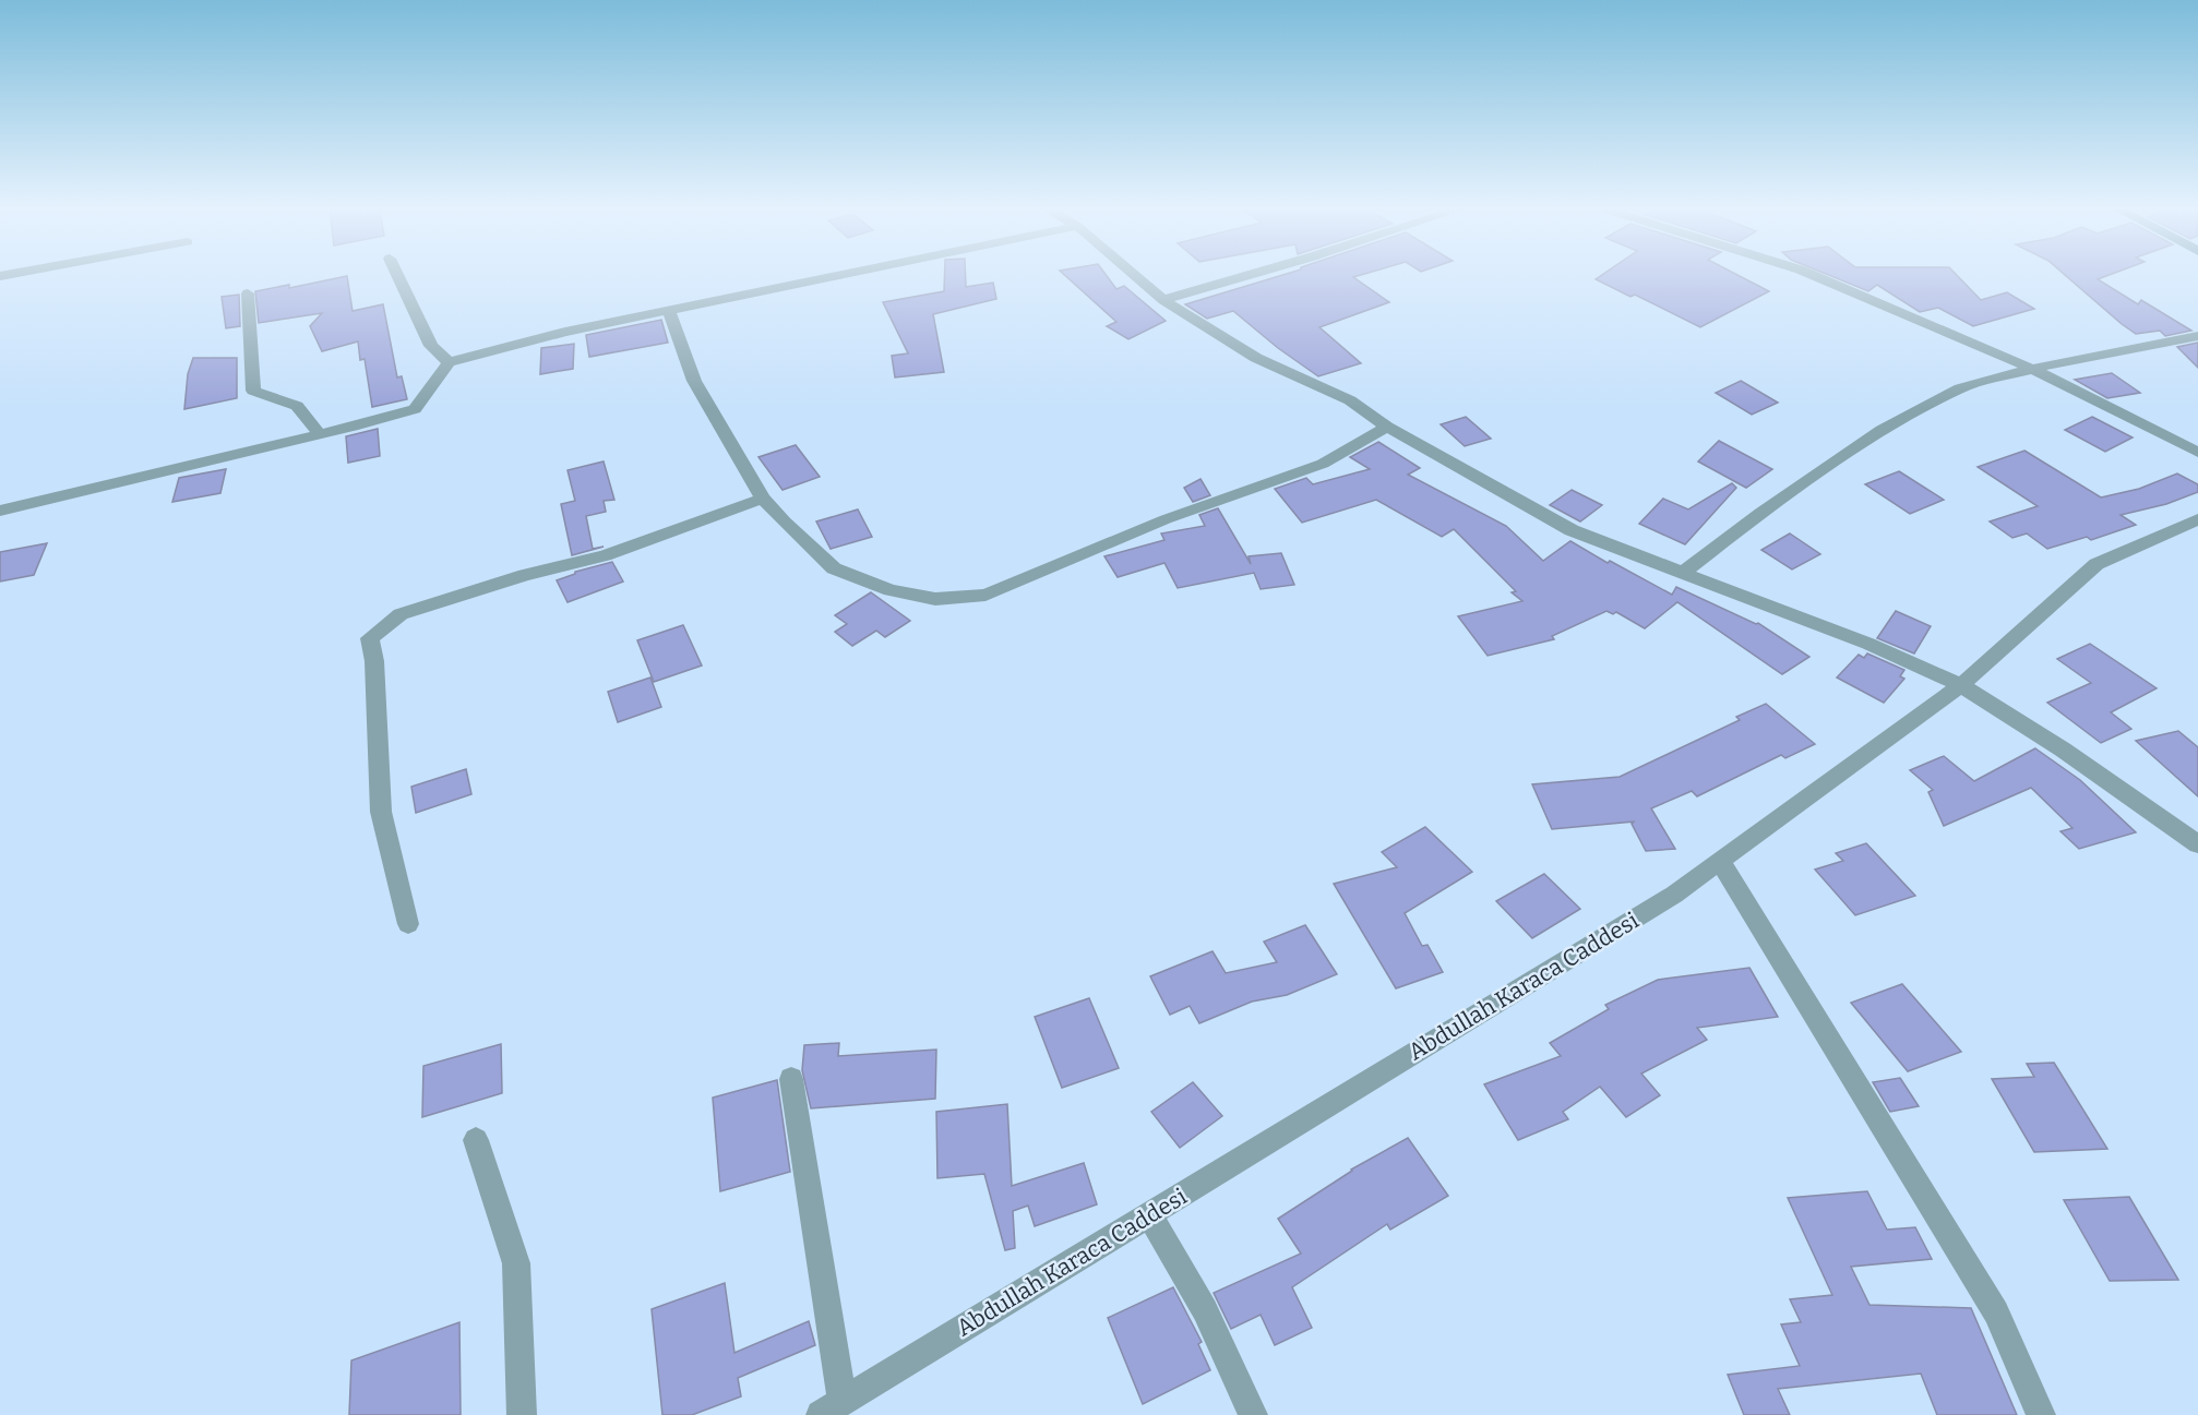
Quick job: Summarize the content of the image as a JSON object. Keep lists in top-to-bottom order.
{
  "streets": {
    "street": ["Abdullah Karaca Caddesi"]
  }
}
